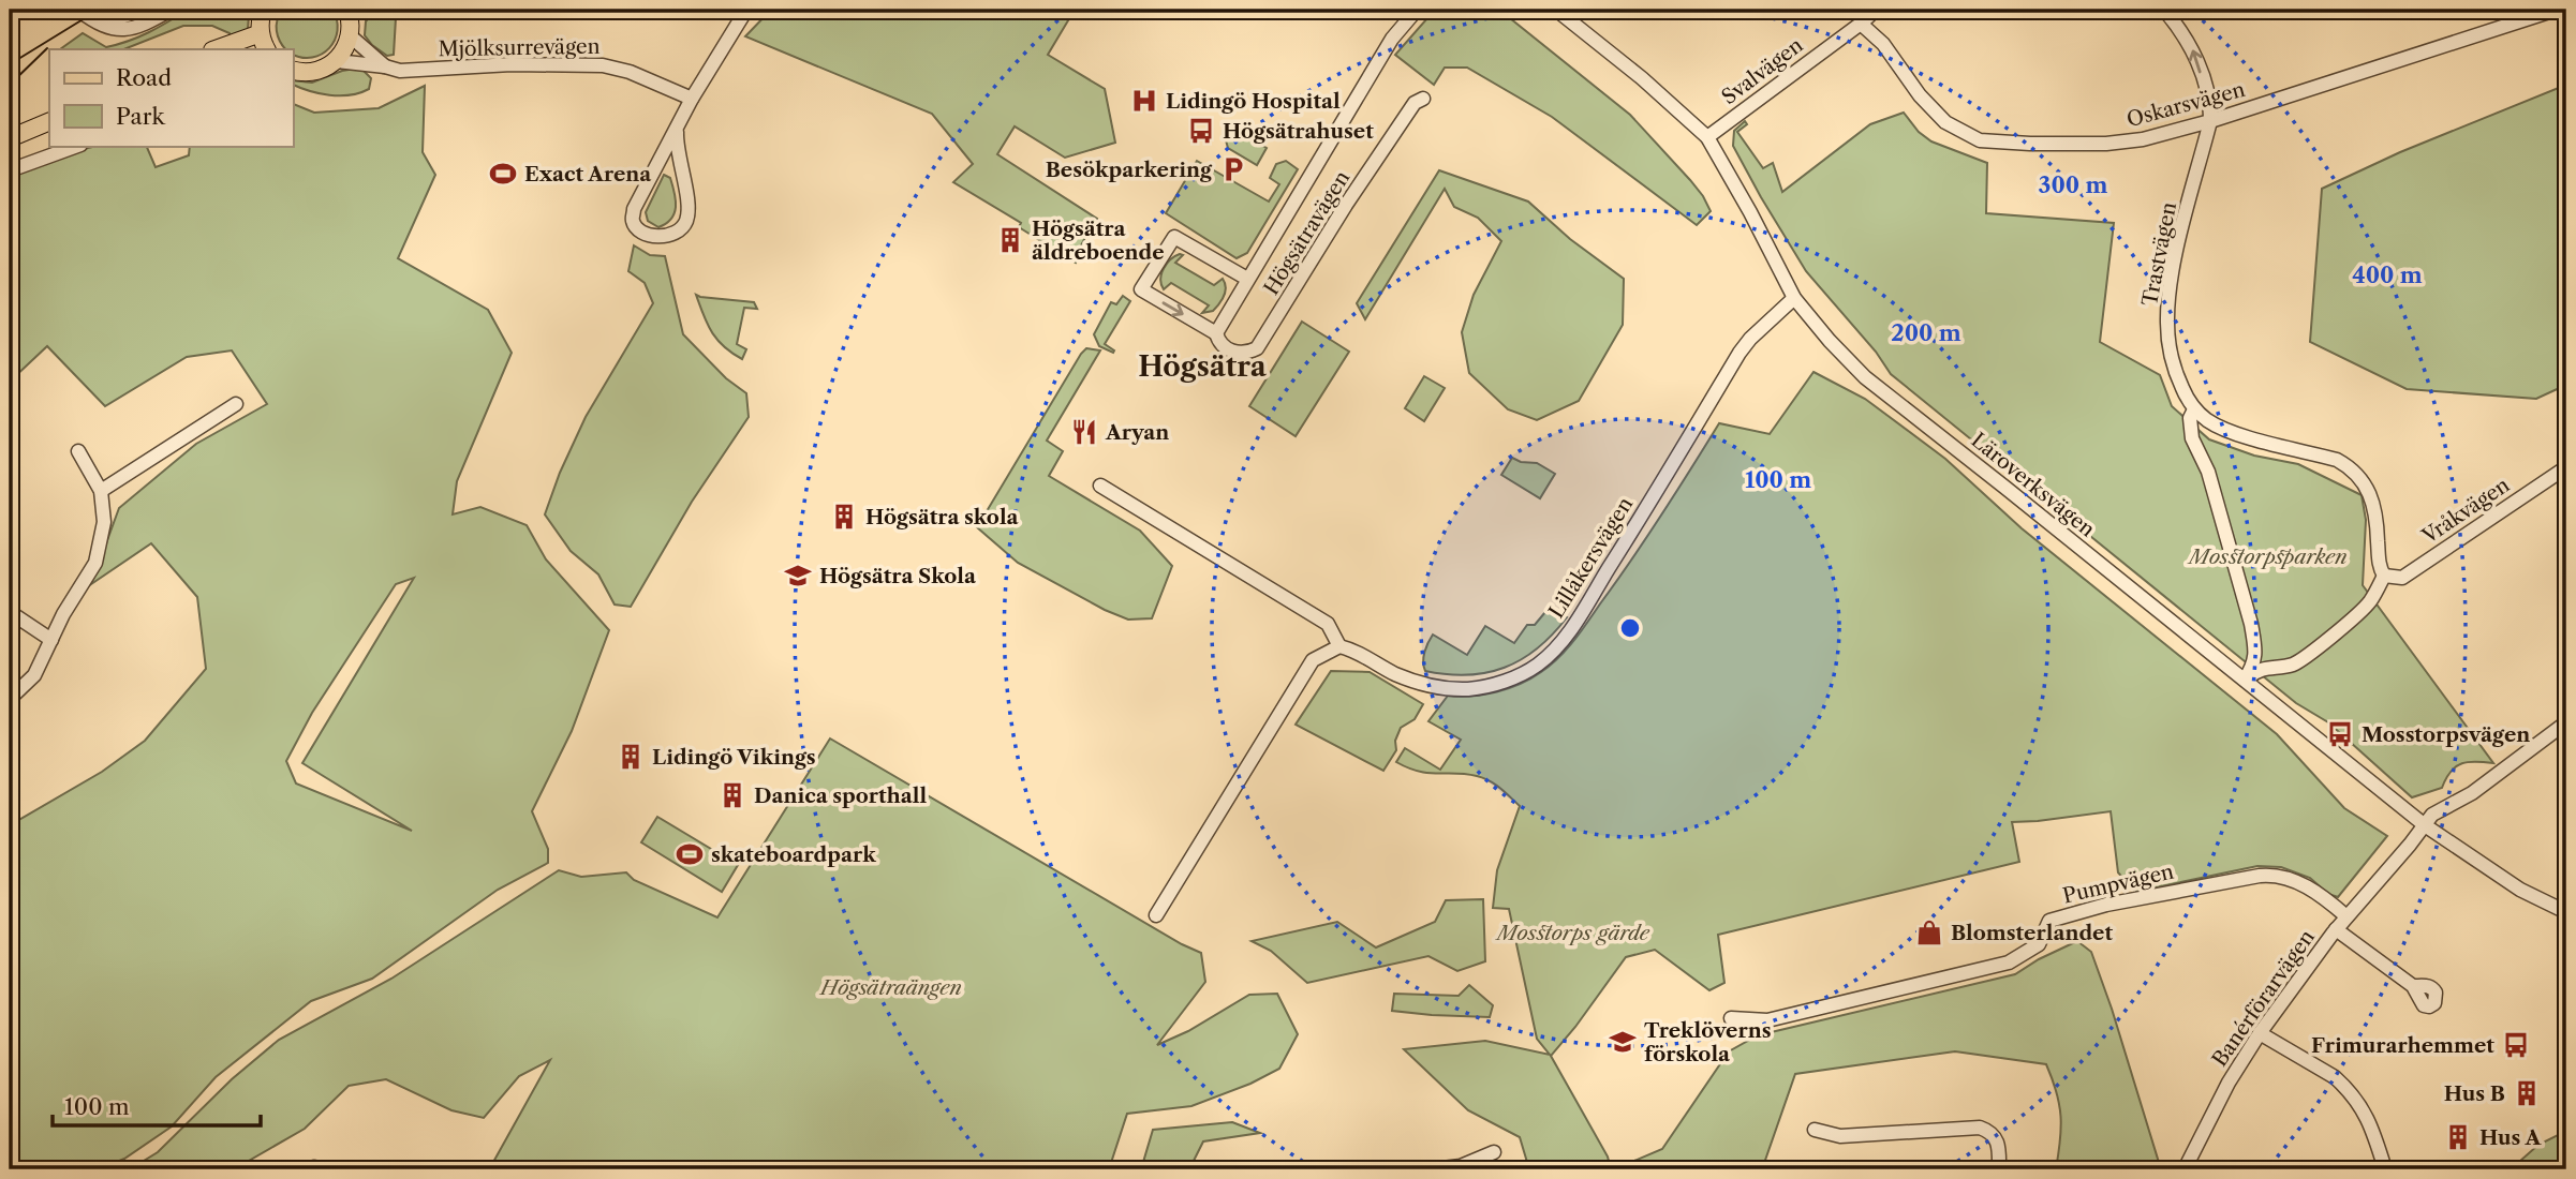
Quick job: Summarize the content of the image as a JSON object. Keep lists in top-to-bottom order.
{
  "streets": {
    "street": [
      "Mjölksurrevägen",
      "Svalvägen",
      "Oskarsvägen",
      "Högsätravägen",
      "Trastvägen",
      "Läroverksvägen",
      "Vråkvägen",
      "Lillåkersvägen",
      "Pumpvägen",
      "Banérförarvägen"
    ]
  },
  "crossings": [
    ["Svalvägen", "Oskarsvägen"],
    ["Svalvägen", "Läroverksvägen"],
    ["Oskarsvägen", "Trastvägen"],
    ["Trastvägen", "Vråkvägen"],
    ["Läroverksvägen", "Lillåkersvägen"],
    ["Läroverksvägen", "Banérförarvägen"],
    ["Pumpvägen", "Banérförarvägen"]
  ],
  "districts": ["Högsätra"],
  "parks": ["Mosstorpsparken", "Mosstorps gärde", "Högsätraängen"],
  "places": {
    "hospital": ["Lidingö Hospital"],
    "bus stop": ["Högsätrahuset", "Mosstorpsvägen", "Frimurarhemmet"],
    "parking": ["Besökparkering"],
    "sports": ["Exact Arena", "skateboardpark"],
    "building": [
      "Högsätra äldreboende",
      "Högsätra skola",
      "Lidingö Vikings",
      "Danica sporthall",
      "Hus B",
      "Hus A"
    ],
    "restaurant": ["Aryan"],
    "school or university": ["Högsätra Skola", "Treklöverns förskola"],
    "shop": ["Blomsterlandet"]
  },
  "legend": ["Road", "Park"],
  "scale_bar": "100 m",
  "rings": [
    "300 m",
    "400 m",
    "200 m",
    "100 m"
  ]
}
